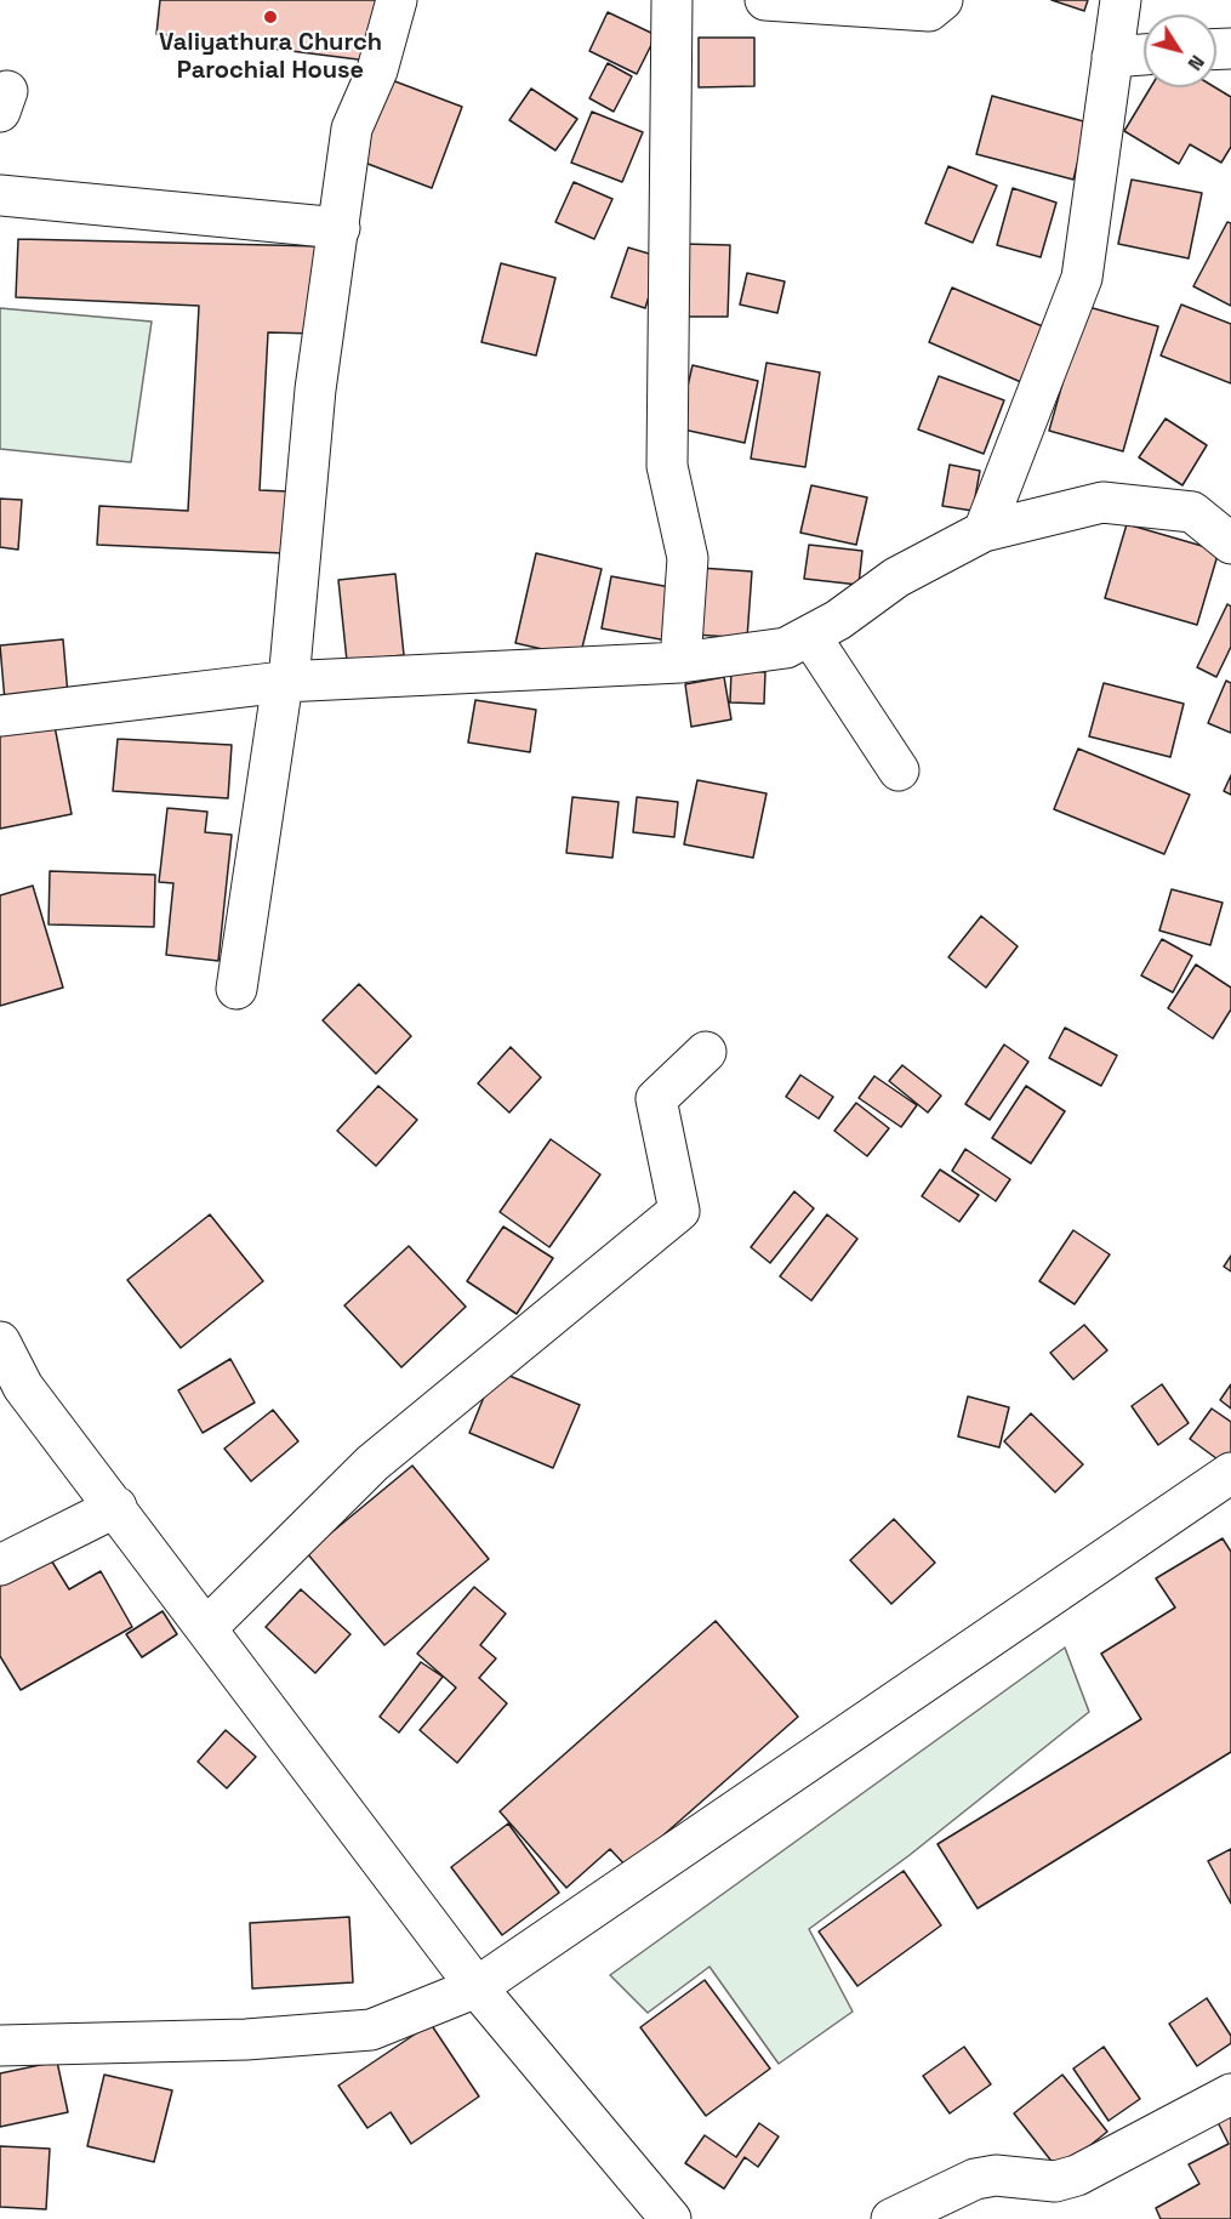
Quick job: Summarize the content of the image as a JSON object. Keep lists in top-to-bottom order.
{
  "places": ["Valiyathura Church Parochial House"],
  "north": "bottom right"
}
